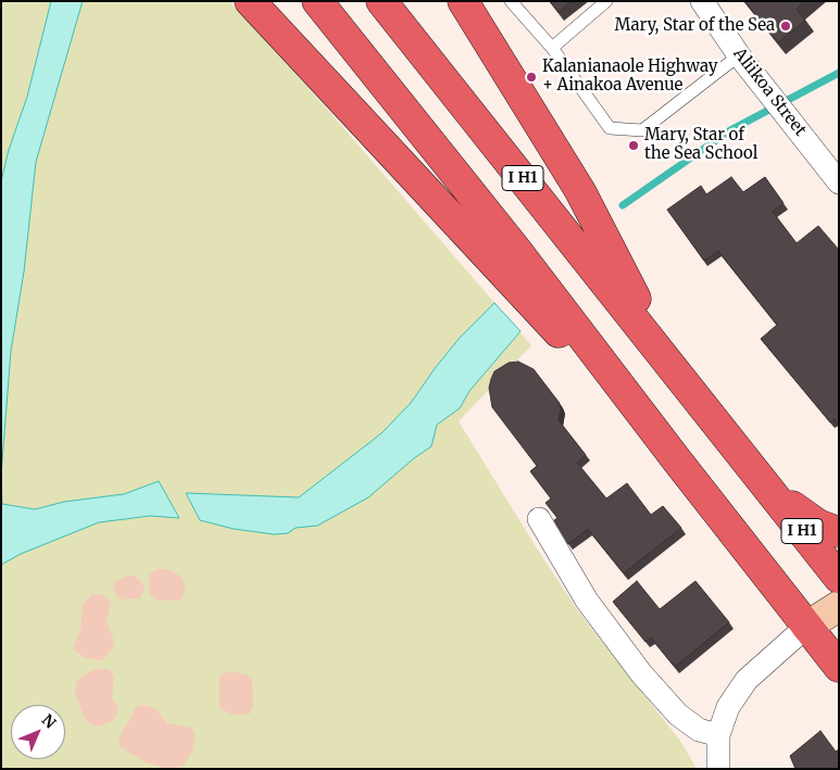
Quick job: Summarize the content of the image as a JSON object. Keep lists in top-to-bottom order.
{
  "streets": {
    "highway": ["I H1"],
    "street": ["Aliikoa Street"]
  },
  "places": ["Mary, Star of the Sea", "Kalanianaole Highway + Ainakoa Avenue", "Mary, Star of the Sea School"],
  "north": "top right"
}
